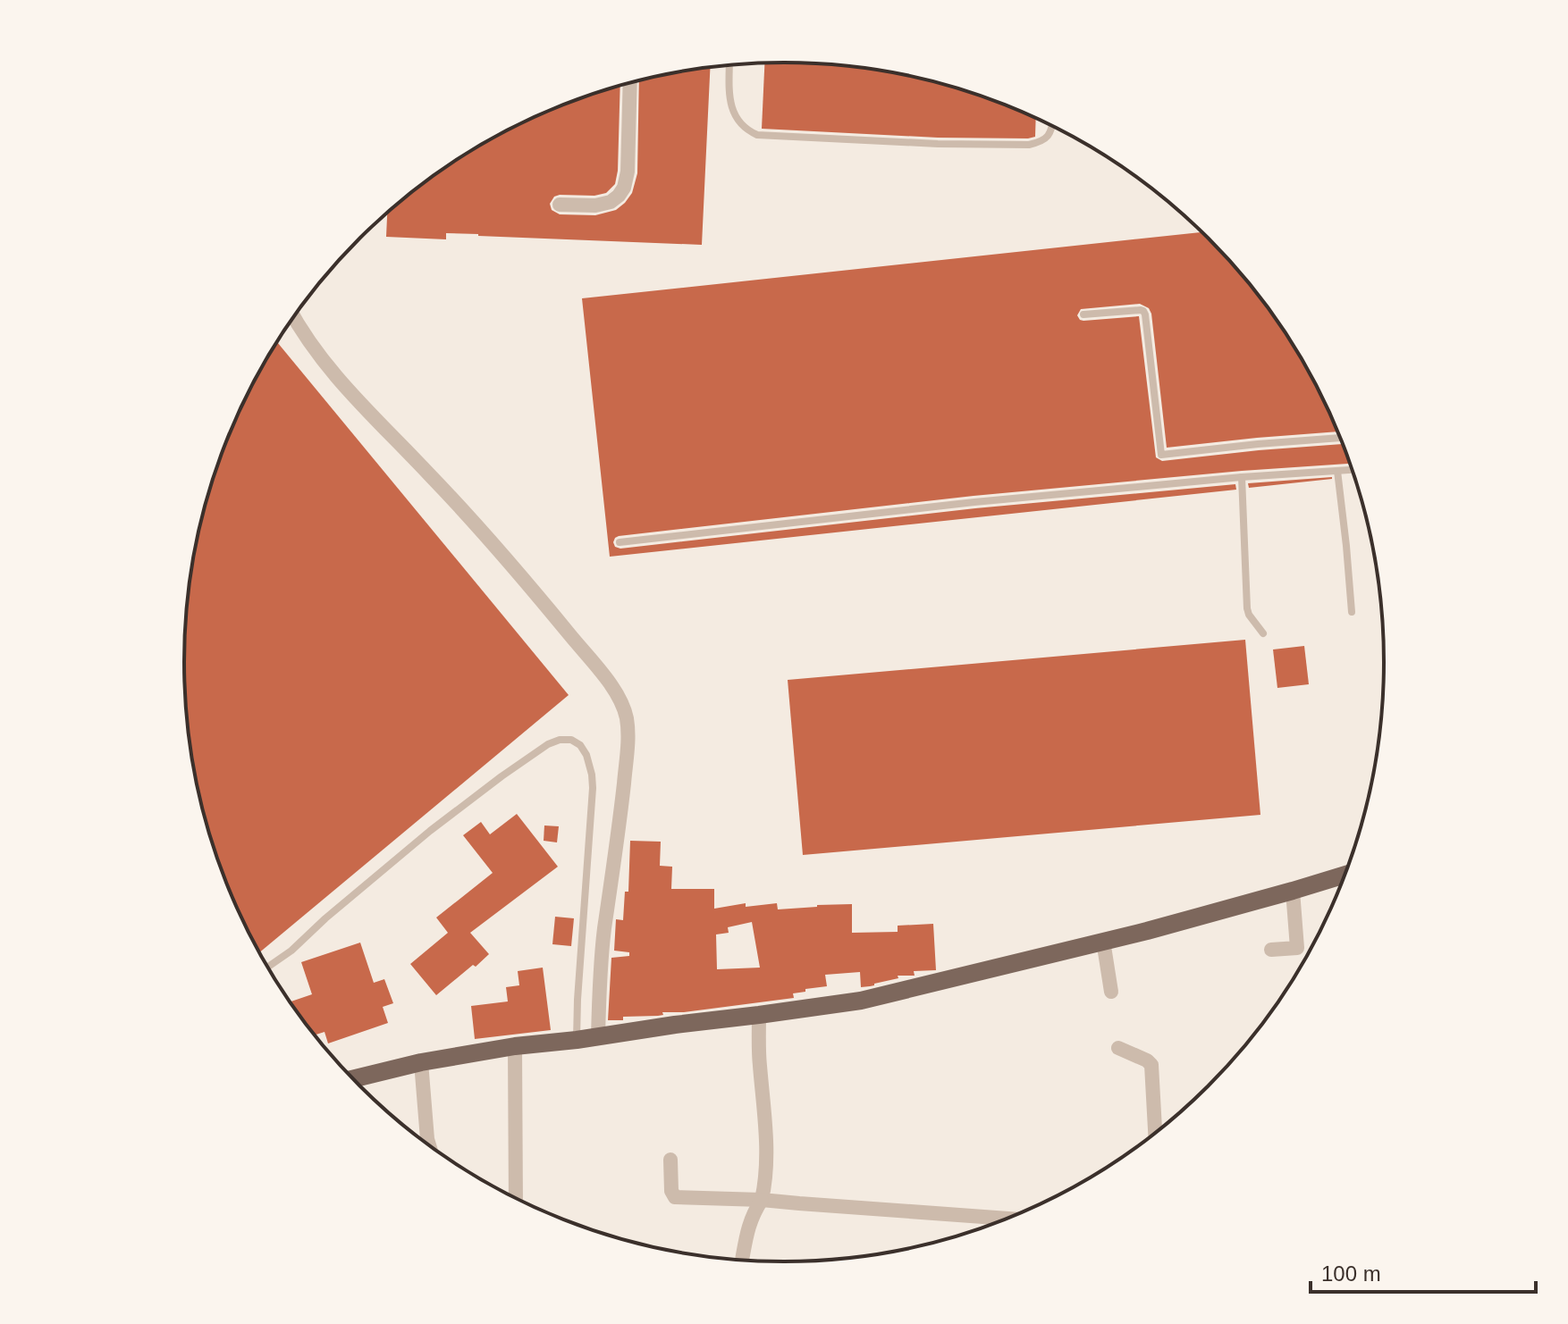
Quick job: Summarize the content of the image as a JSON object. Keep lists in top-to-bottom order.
{
  "scale_bar": "100 m"
}
